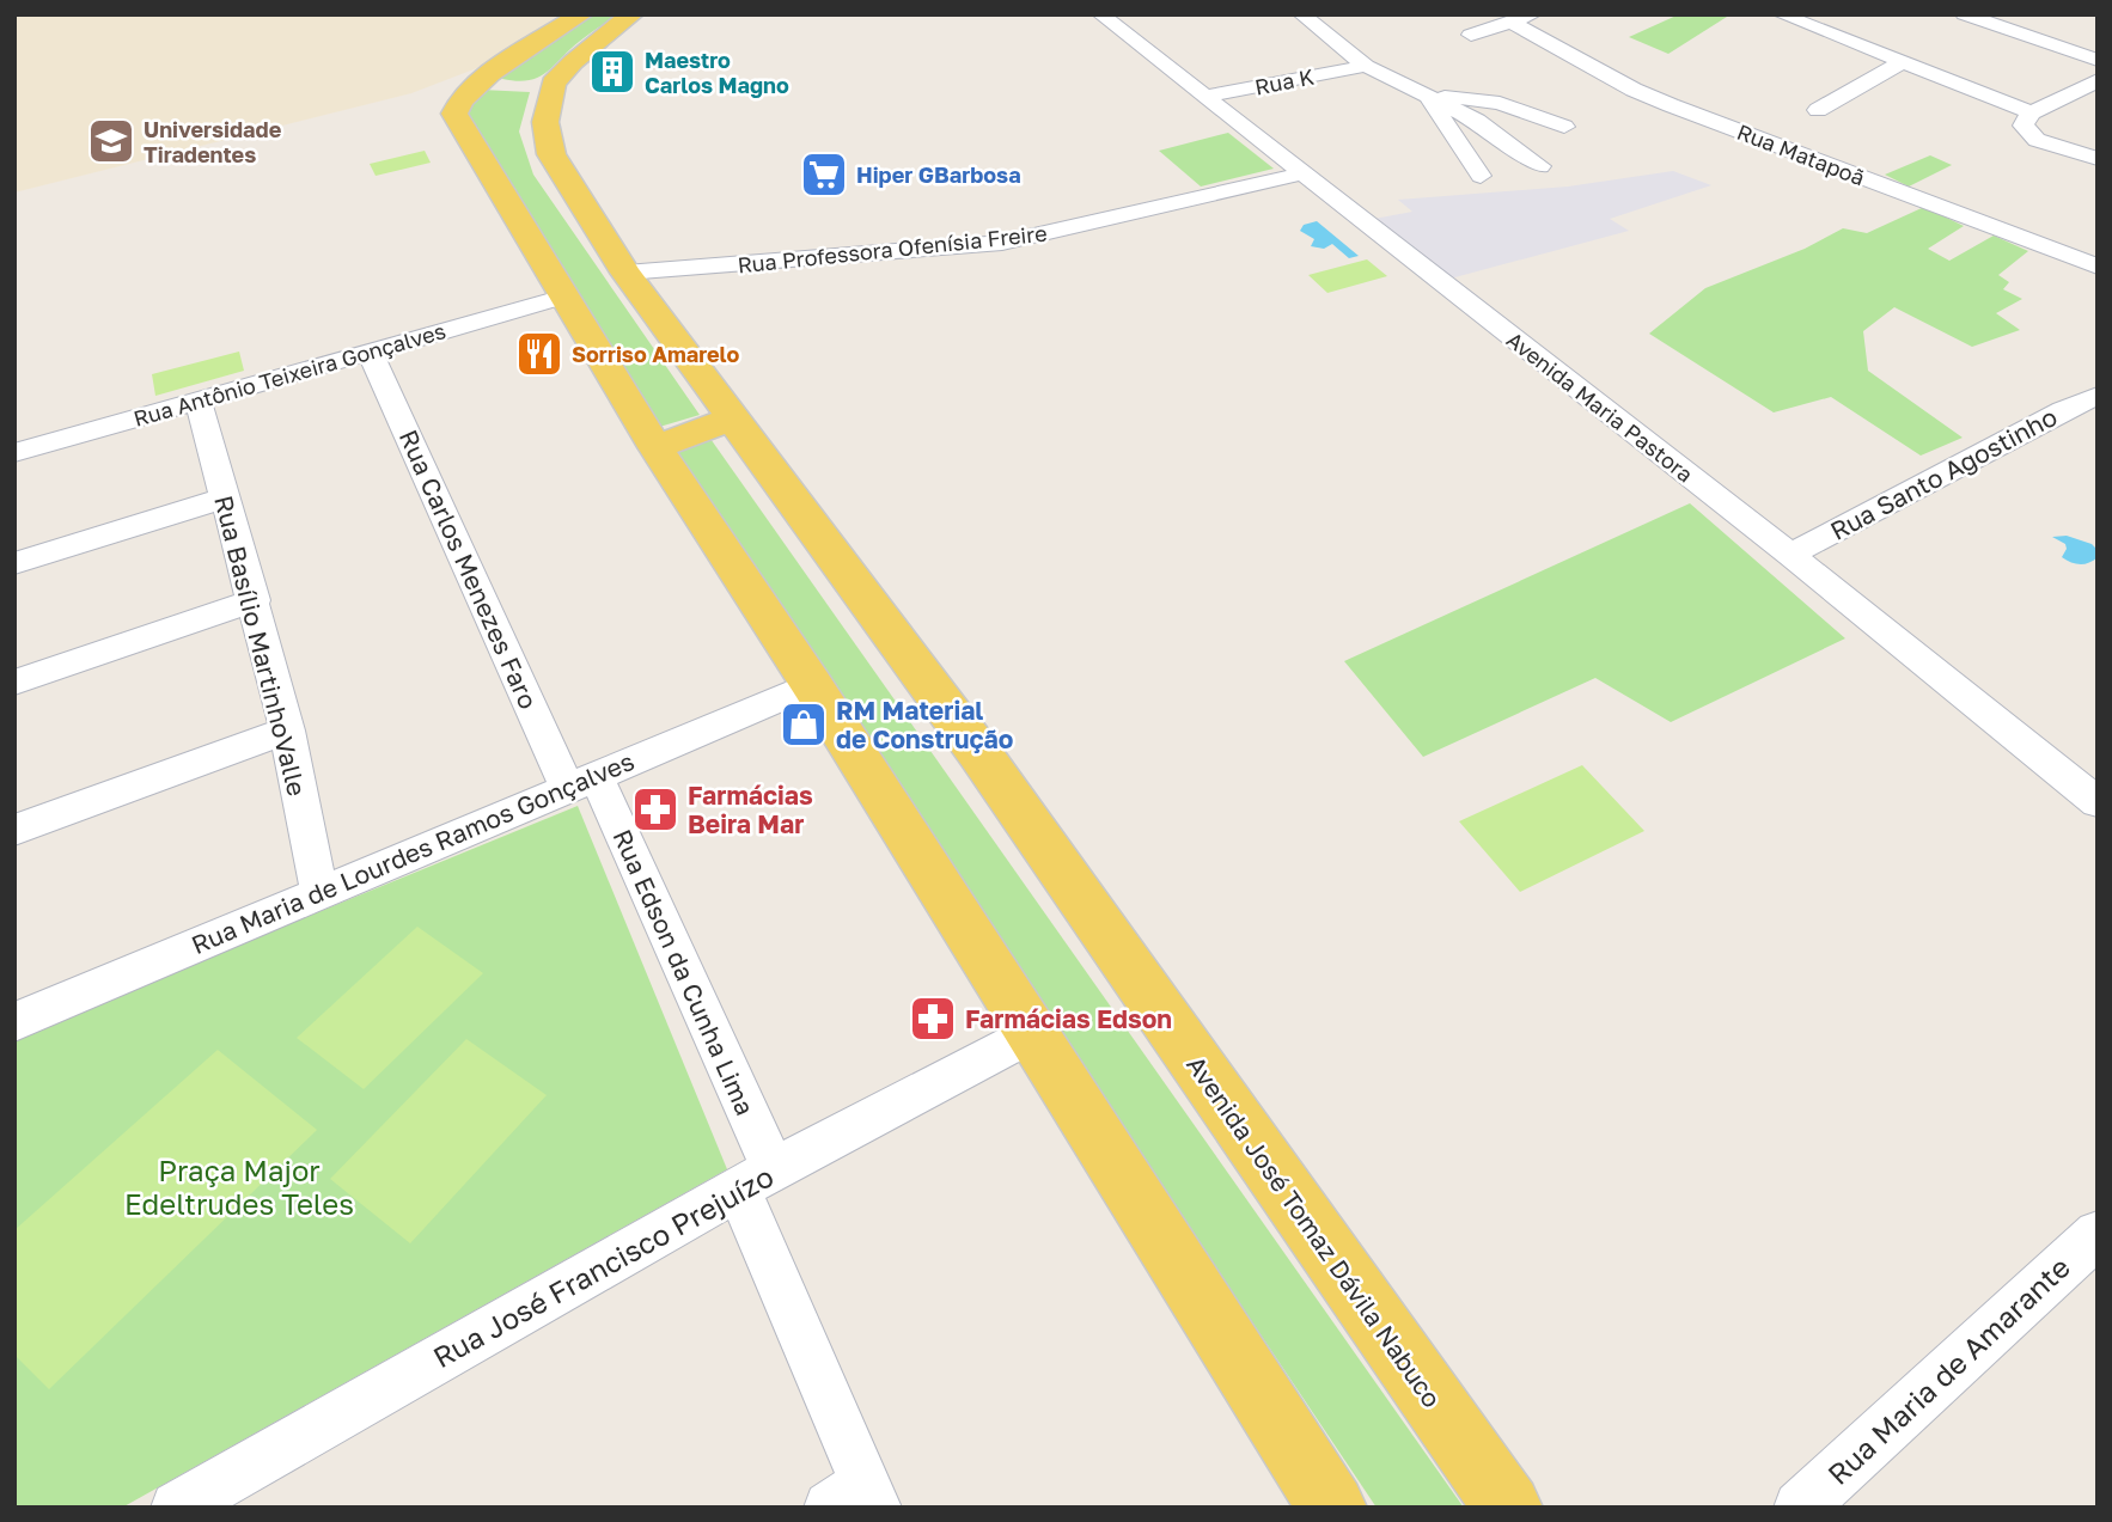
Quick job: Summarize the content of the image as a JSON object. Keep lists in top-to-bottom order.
{
  "streets": {
    "main road": ["Avenida José Tomaz Dávila Nabuco"],
    "street": [
      "Rua K",
      "Rua Matapoã",
      "Rua Professora Ofenísia Freire",
      "Rua Antônio Teixeira Gonçalves",
      "Avenida Maria Pastora",
      "Rua Santo Agostinho",
      "Rua Carlos Menezes Faro",
      "Rua Basílio MartinhoValle",
      "Rua Maria de Lourdes Ramos Gonçalves",
      "Rua Edson da Cunha Lima",
      "Rua José Francisco Prejuízo",
      "Rua Maria de Amarante"
    ]
  },
  "crossings": [
    ["Rua K", "Avenida Maria Pastora"],
    ["Rua Professora Ofenísia Freire", "Avenida Maria Pastora"],
    ["Rua Professora Ofenísia Freire", "Avenida José Tomaz Dávila Nabuco"],
    ["Rua Antônio Teixeira Gonçalves", "Rua Carlos Menezes Faro"],
    ["Rua Antônio Teixeira Gonçalves", "Rua Basílio MartinhoValle"],
    ["Avenida Maria Pastora", "Rua Santo Agostinho"],
    ["Rua Carlos Menezes Faro", "Rua Maria de Lourdes Ramos Gonçalves"],
    ["Rua Carlos Menezes Faro", "Rua Edson da Cunha Lima"],
    ["Rua Basílio MartinhoValle", "Rua Maria de Lourdes Ramos Gonçalves"],
    ["Rua Maria de Lourdes Ramos Gonçalves", "Rua Edson da Cunha Lima"],
    ["Rua Edson da Cunha Lima", "Rua José Francisco Prejuízo"]
  ],
  "parks": ["Praça Major Edeltrudes Teles"],
  "places": {
    "building": ["Maestro Carlos Magno"],
    "school or university": ["Universidade Tiradentes"],
    "supermarket": ["Hiper GBarbosa"],
    "restaurant": ["Sorriso Amarelo"],
    "shop": ["RM Material de Construção"],
    "pharmacy": ["Farmácias Beira Mar", "Farmácias Edson"]
  }
}
